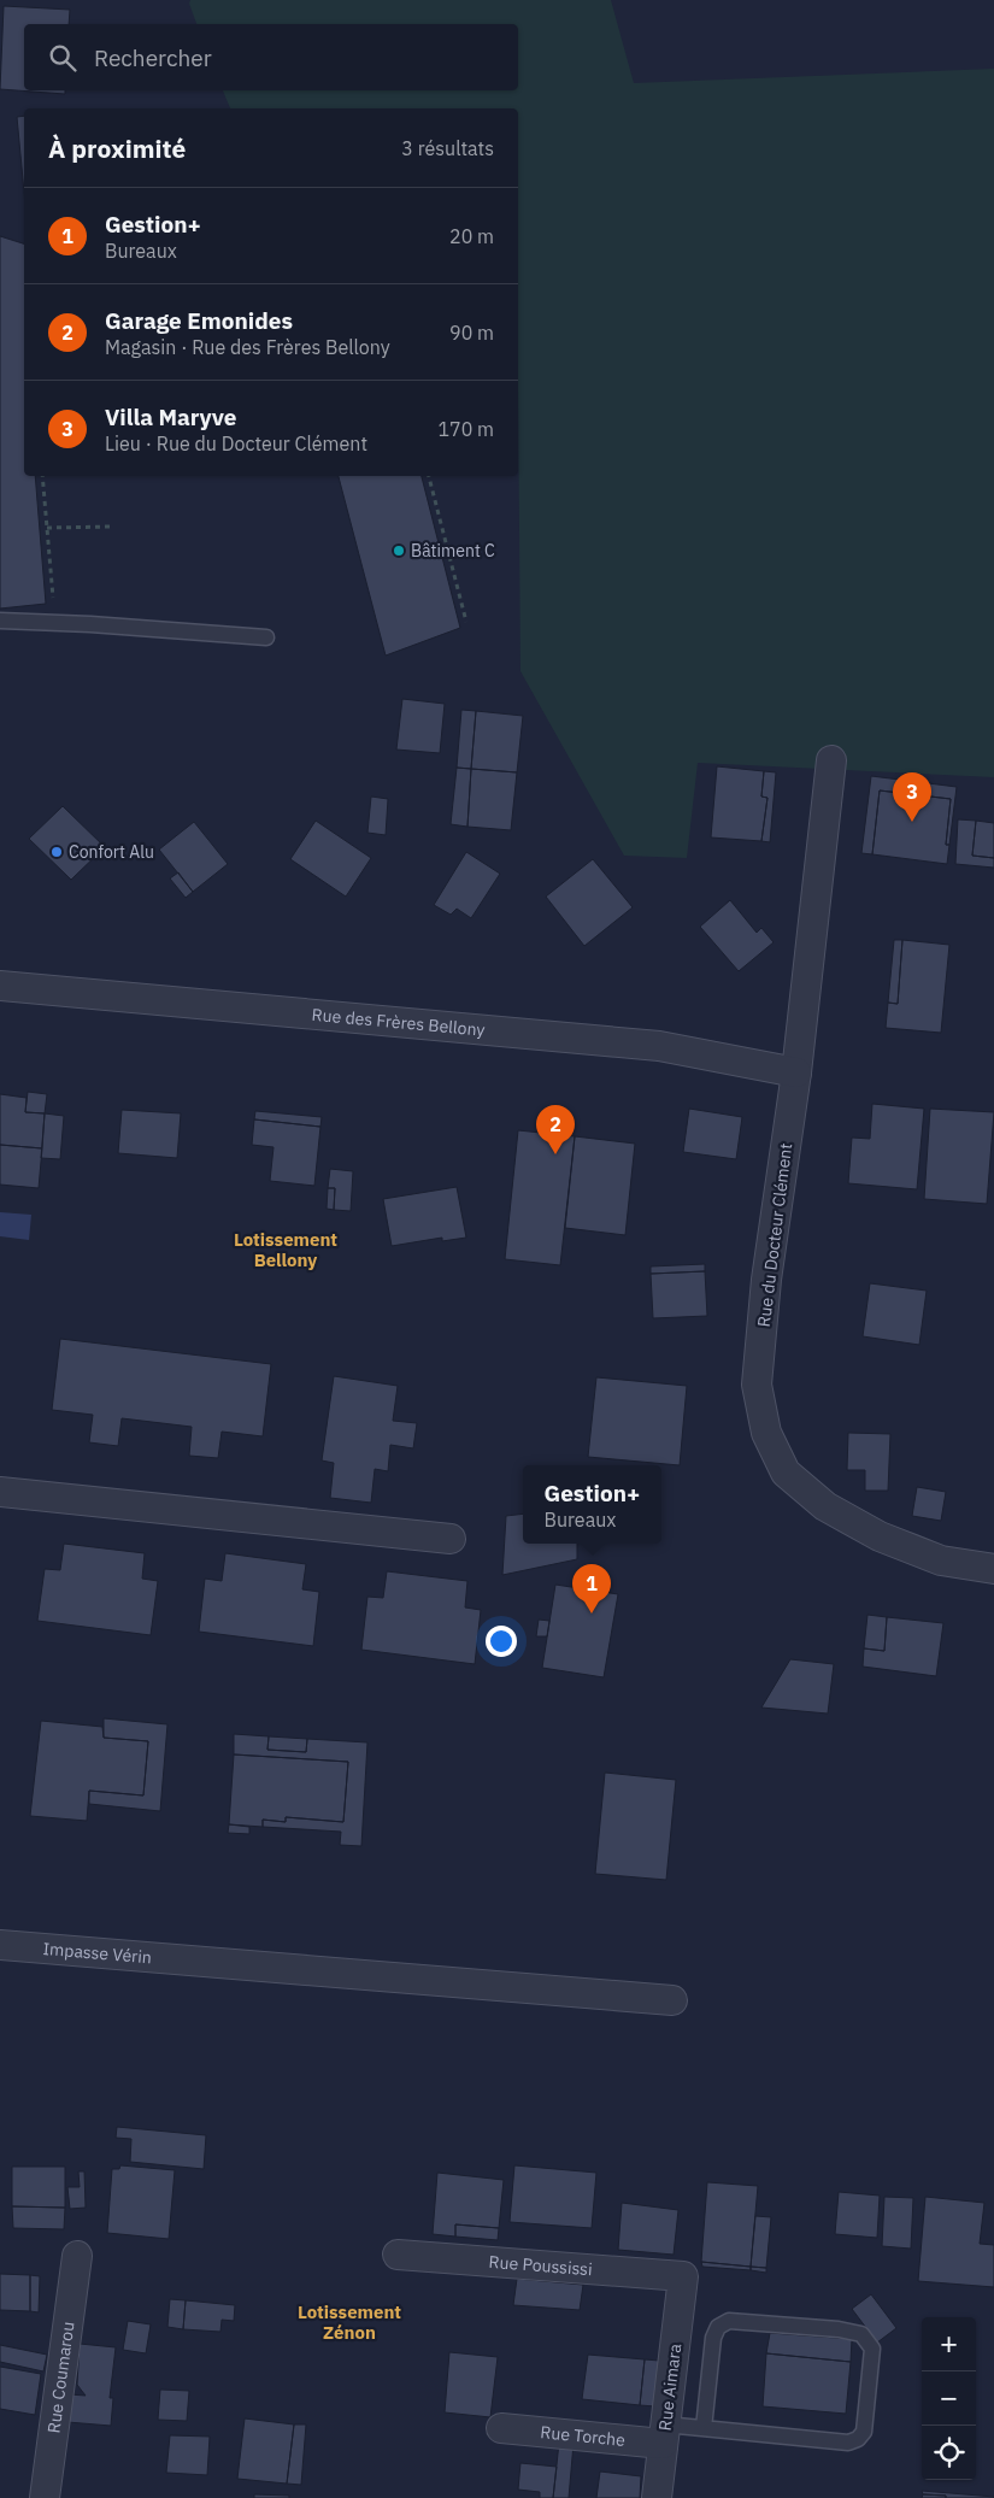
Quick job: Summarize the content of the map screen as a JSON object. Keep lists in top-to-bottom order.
{
  "streets": {
    "street": [
      "Rue des Frères Bellony",
      "Rue du Docteur Clément",
      "Impasse Vérin",
      "Rue Poussissi",
      "Rue Coumarou",
      "Rue Aimara",
      "Rue Torche"
    ]
  },
  "crossings": [
    ["Rue des Frères Bellony", "Rue du Docteur Clément"],
    ["Rue Poussissi", "Rue Aimara"],
    ["Rue Aimara", "Rue Torche"]
  ],
  "districts": ["Lotissement Bellony", "Lotissement Zénon"],
  "places": ["Bâtiment C", "Confort Alu"],
  "page": {
    "search": "Rechercher",
    "heading": ["À proximité", "3 résultats"],
    "list": [
      {
        "mark": "1",
        "name": "Gestion+",
        "note": "Bureaux",
        "value": "20 m"
      },
      {
        "mark": "2",
        "name": "Garage Emonides",
        "note": "Magasin · Rue des Frères Bellony",
        "value": "90 m"
      },
      {
        "mark": "3",
        "name": "Villa Maryve",
        "note": "Lieu · Rue du Docteur Clément",
        "value": "170 m"
      }
    ],
    "pins": ["3", "2", "1"],
    "popup": ["Gestion+", "Bureaux"],
    "map_buttons": ["+", "−"]
  }
}
